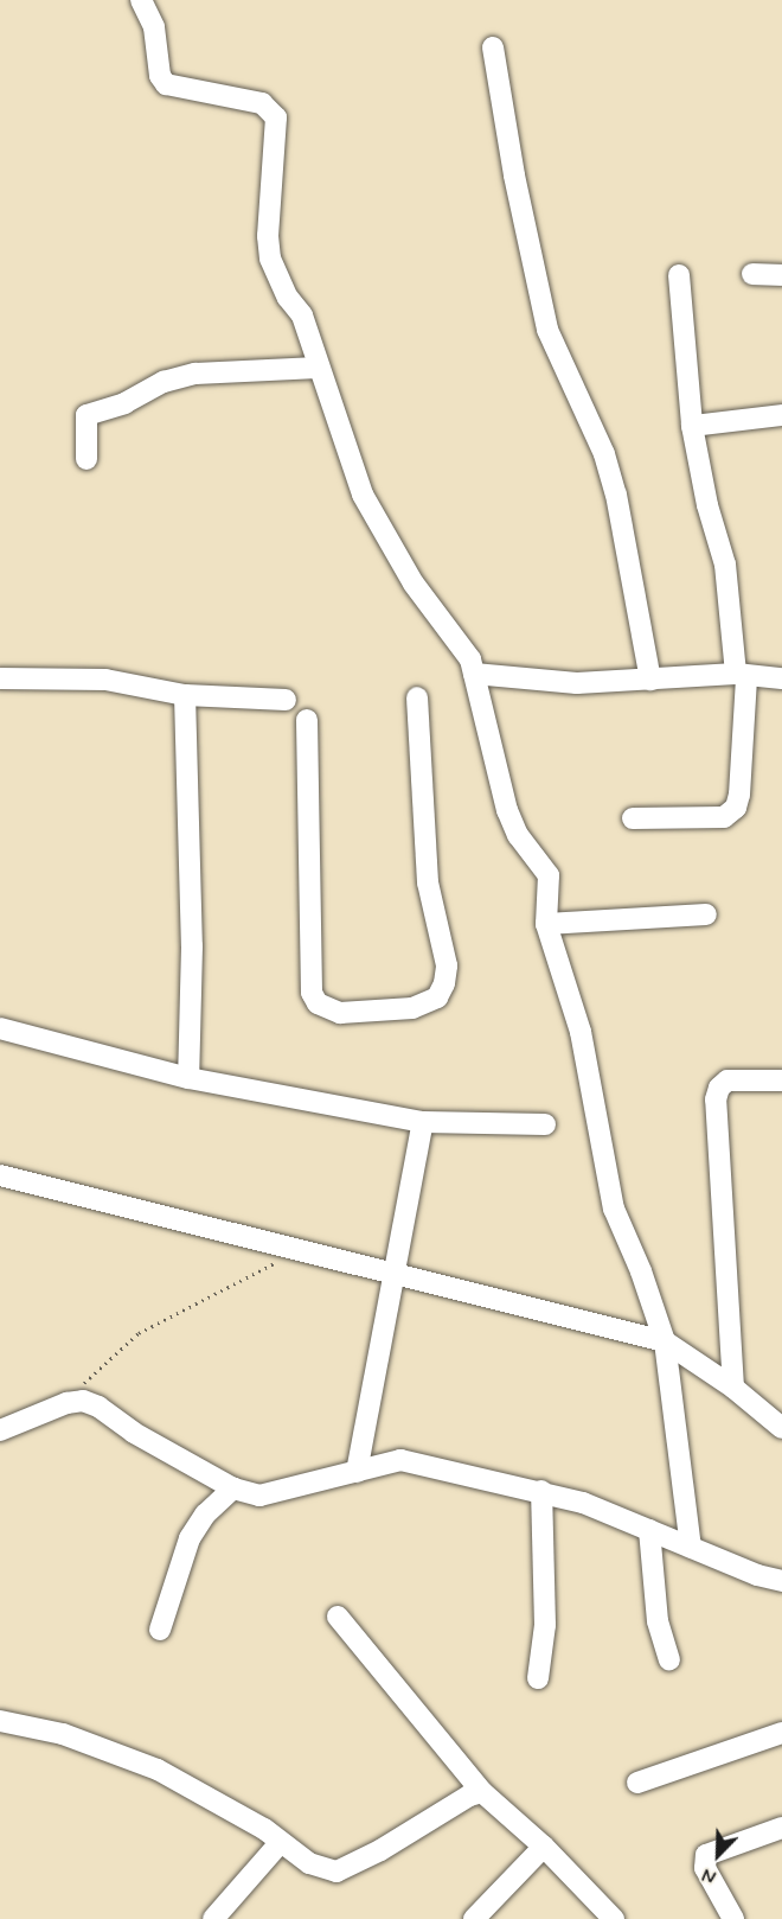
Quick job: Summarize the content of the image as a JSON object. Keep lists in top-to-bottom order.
{
  "north": "bottom left"
}
